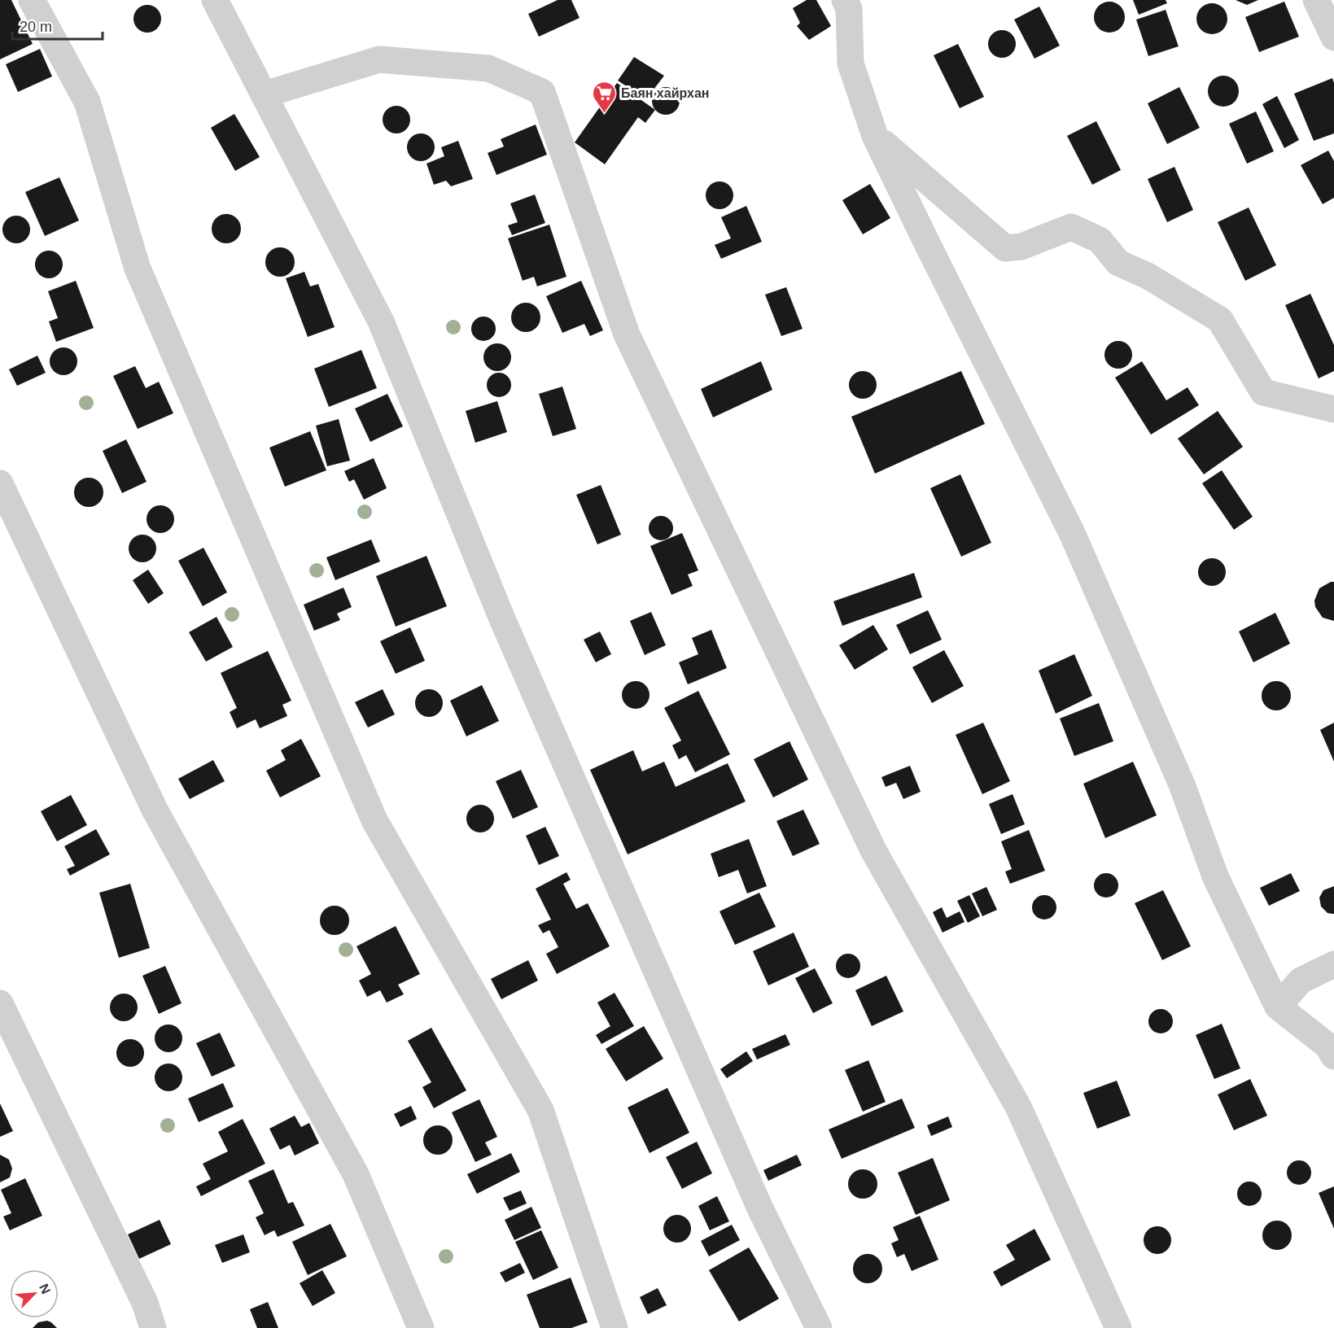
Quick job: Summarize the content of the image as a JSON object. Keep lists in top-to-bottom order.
{
  "places": {
    "supermarket": ["Баян хайрхан"]
  },
  "scale_bar": "20 m",
  "north": "top right"
}
